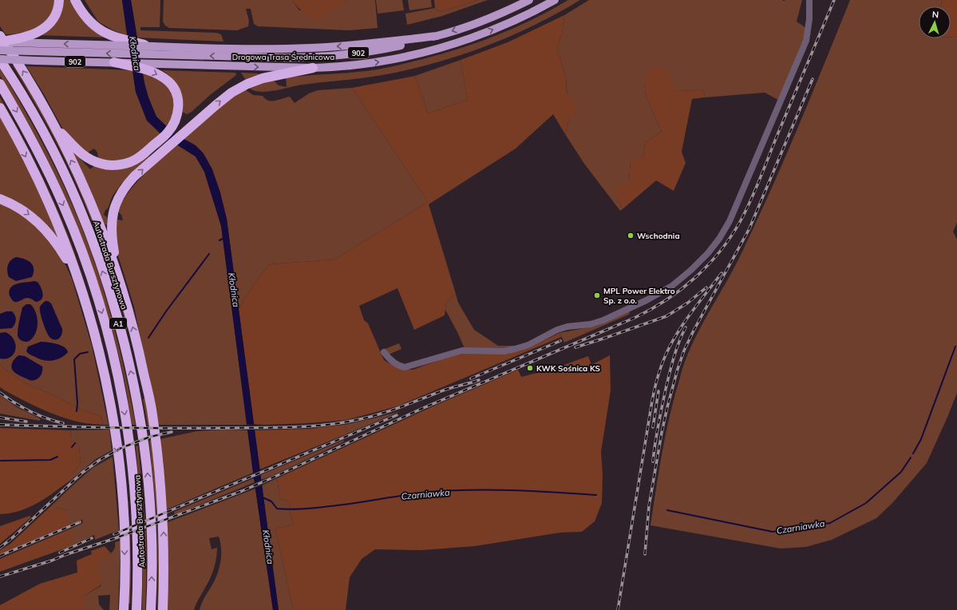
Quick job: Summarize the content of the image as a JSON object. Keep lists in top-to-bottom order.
{
  "streets": {
    "highway": ["Autostrada Bursztynowa", "A1"],
    "main road": ["902", "Drogowa Trasa Średnicowa"]
  },
  "crossings": [
    ["Drogowa Trasa Średnicowa", "Autostrada Bursztynowa"]
  ],
  "water": ["Kłodnica", "Czarniawka"],
  "places": ["Wschodnia", "MPL Power Elektro Sp. z o.o.", "KWK Sośnica KS"],
  "north": "top"
}
